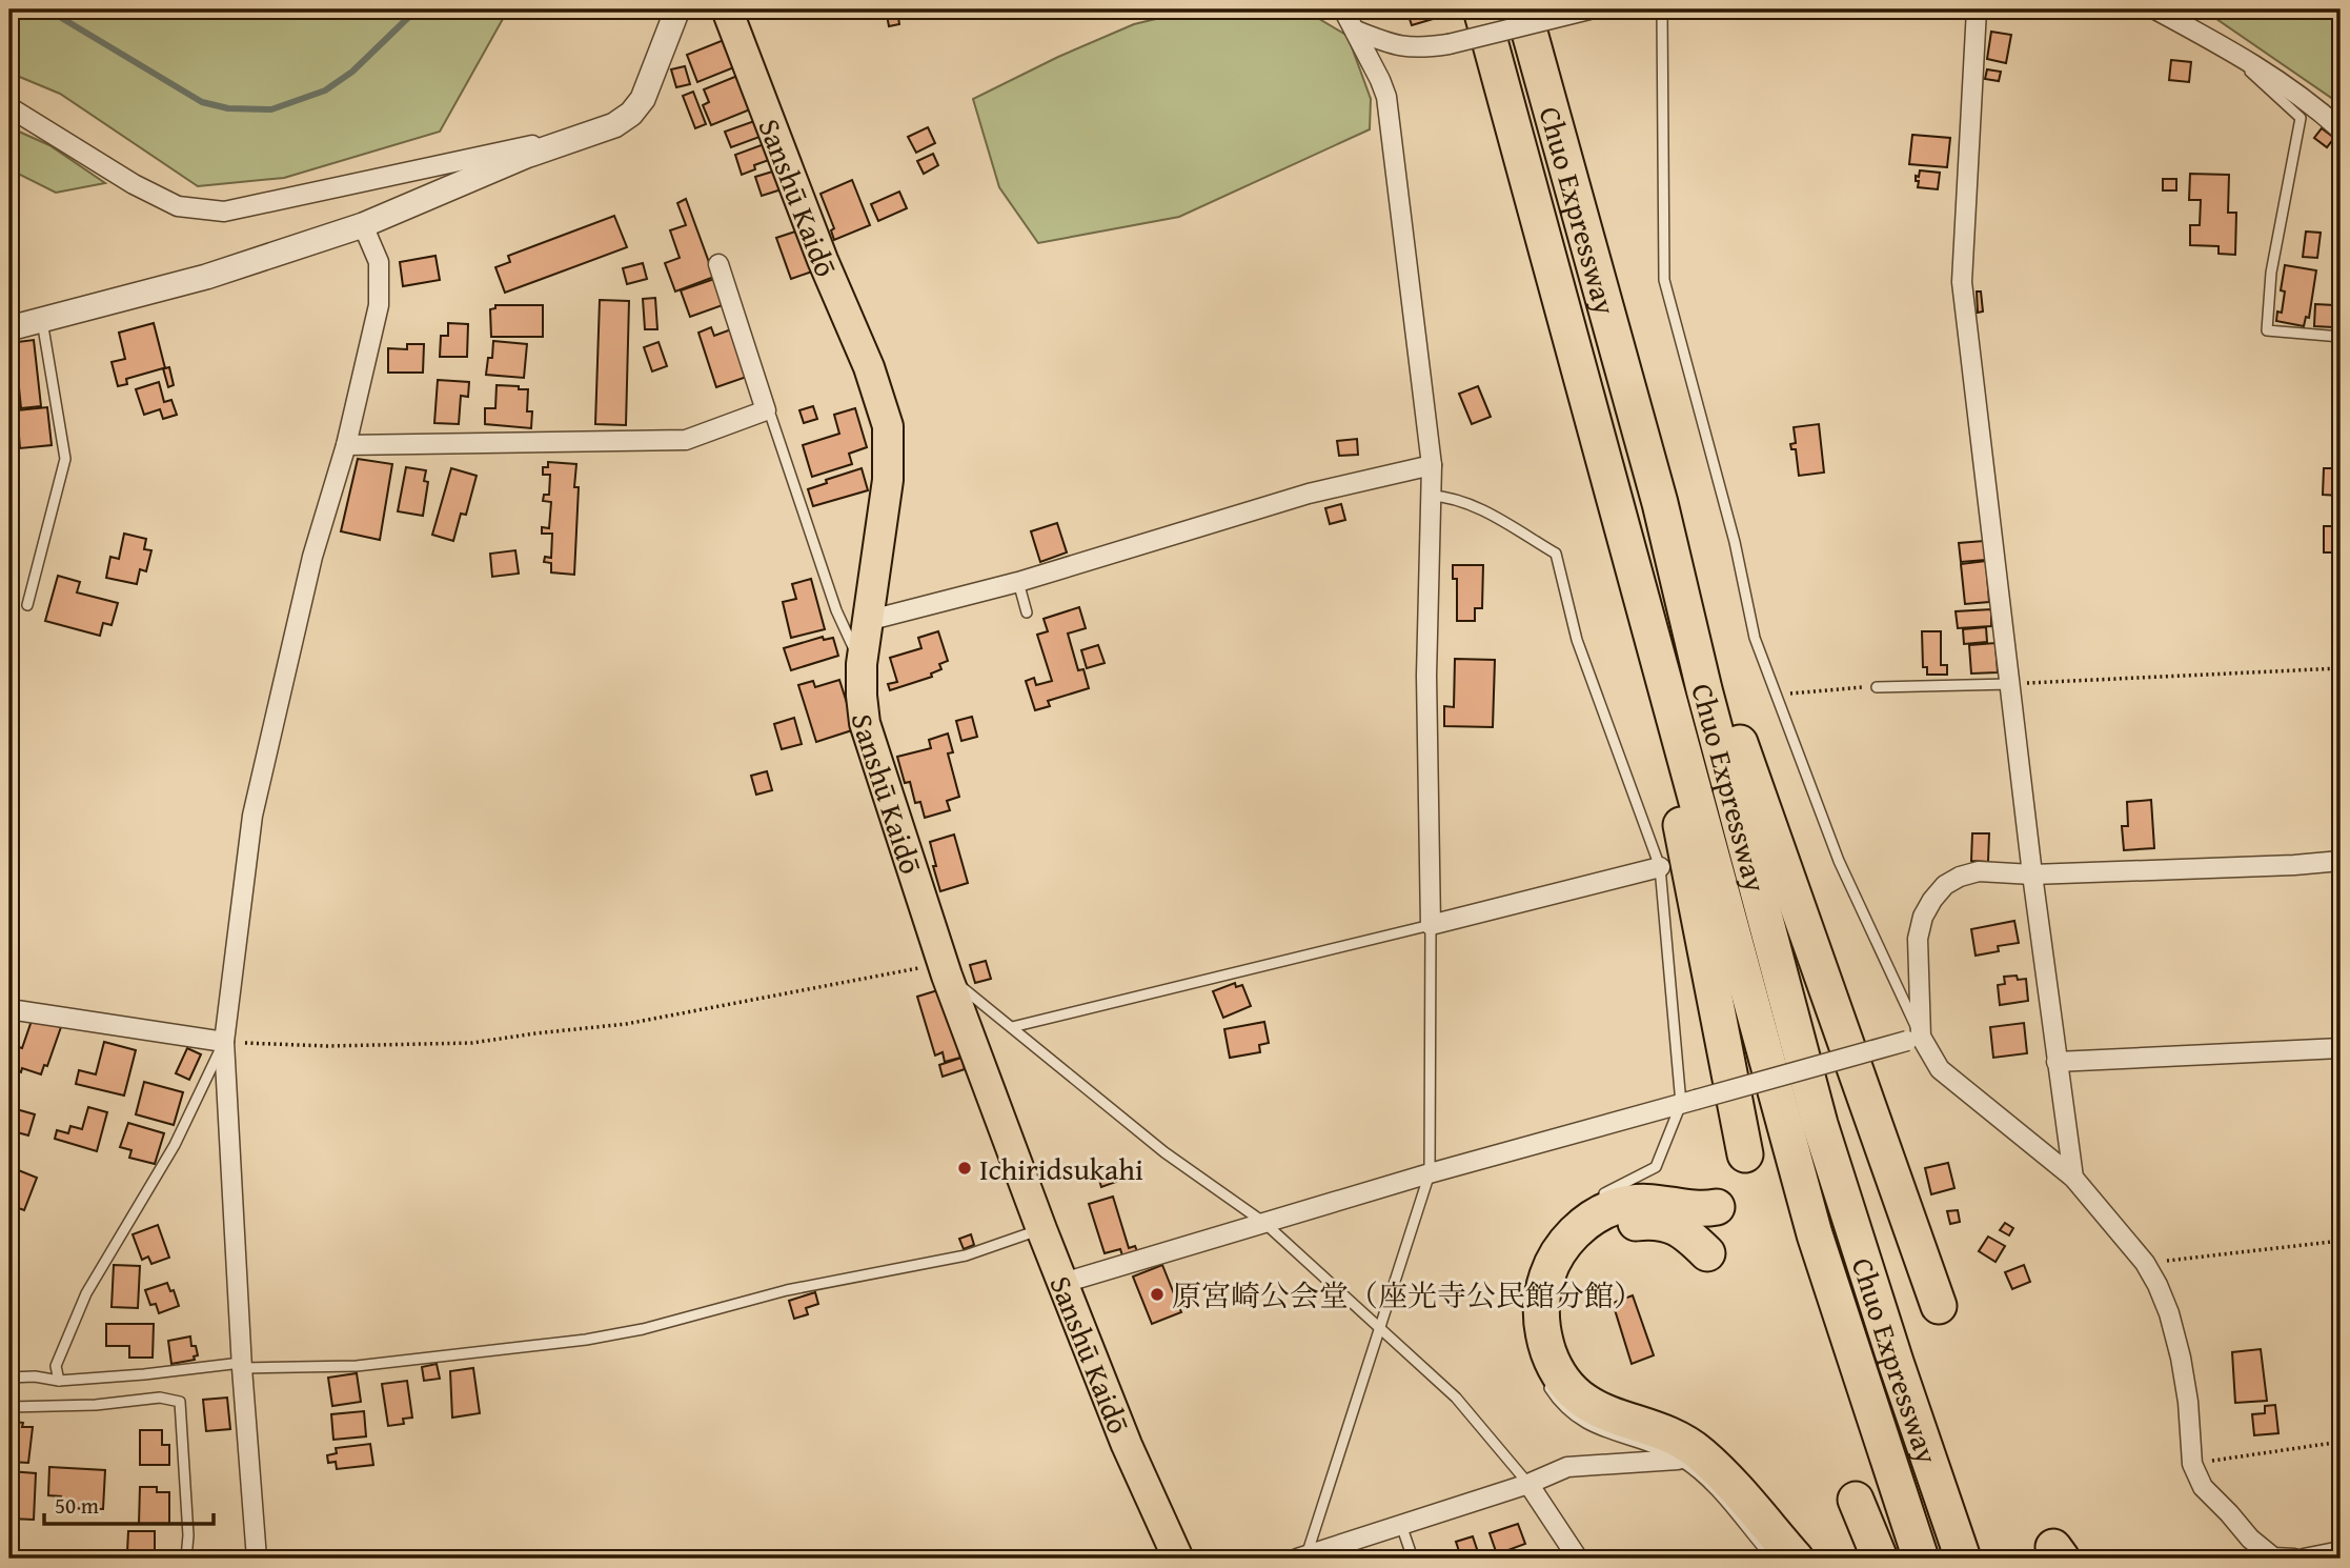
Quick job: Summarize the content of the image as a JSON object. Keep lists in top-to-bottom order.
{
  "streets": {
    "highway": ["Chuo Expressway"],
    "main road": ["Sanshū Kaidō"]
  },
  "places": ["Ichiridsukahi", "原宮崎公会堂（座光寺公民館分館）"],
  "scale_bar": "50 m"
}
